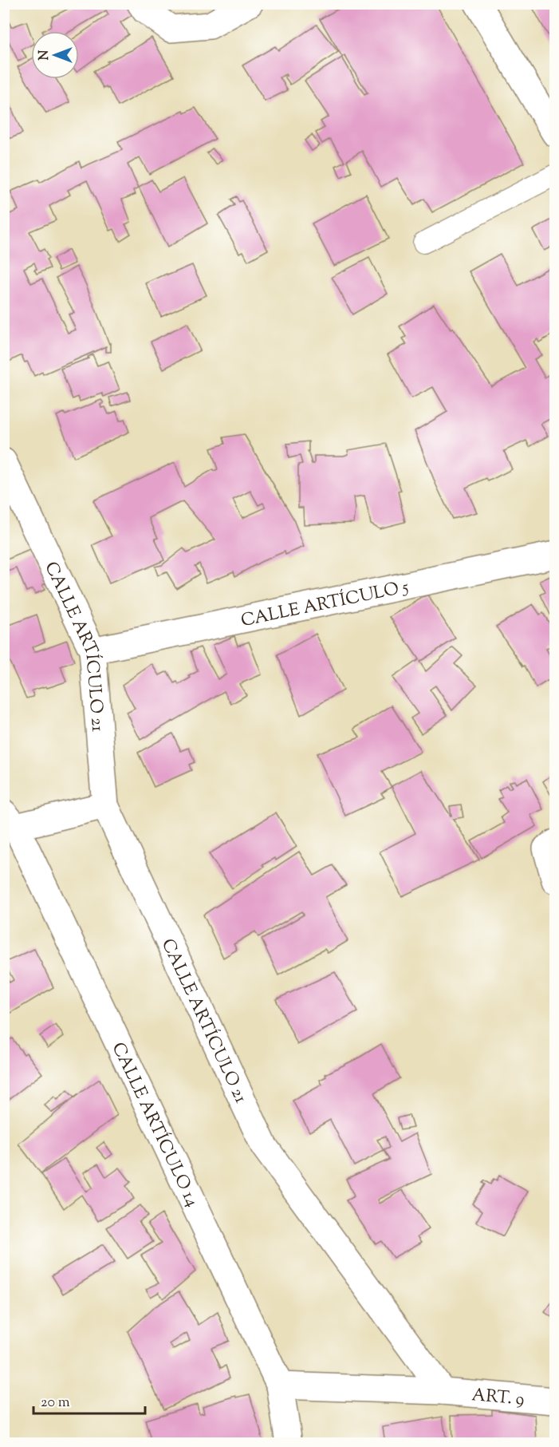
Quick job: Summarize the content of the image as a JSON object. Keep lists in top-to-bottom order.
{
  "streets": {
    "street": [
      "CALLE ARTÍCULO 5",
      "CALLE ARTÍCULO 21",
      "CALLE ARTÍCULO 14",
      "ART. 9"
    ]
  },
  "crossings": [
    ["CALLE ARTÍCULO 5", "CALLE ARTÍCULO 21"],
    ["CALLE ARTÍCULO 21", "ART. 9"]
  ],
  "scale_bar": "20 m",
  "north": "left"
}
